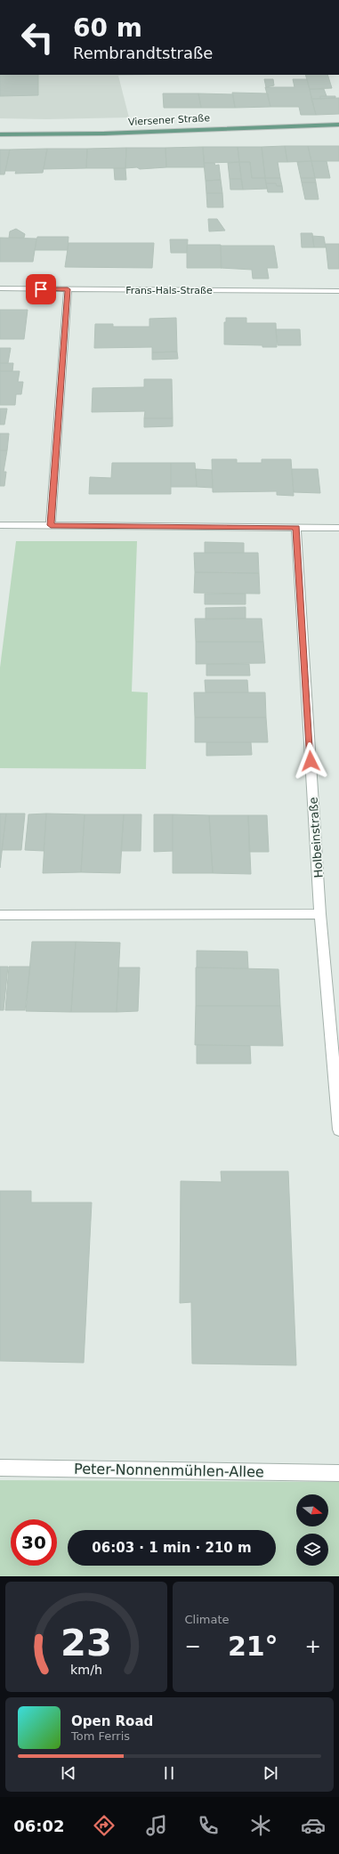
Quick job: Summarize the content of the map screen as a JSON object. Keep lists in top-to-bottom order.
{
  "streets": {
    "main road": ["Viersener Straße"],
    "street": ["Frans-Hals-Straße", "Holbeinstraße", "Peter-Nonnenmühlen-Allee"]
  },
  "north": "right",
  "page": {
    "turn": ["60 m", "Rembrandtstraße"],
    "limit": "30",
    "trip": "06:03 · 1 min · 210 m",
    "tile": "Climate",
    "heat": ["−", "21°", "+"],
    "song": ["Open Road", "Tom Ferris"],
    "tabs": "06:02",
    "gauge": ["23", "km/h"]
  }
}
